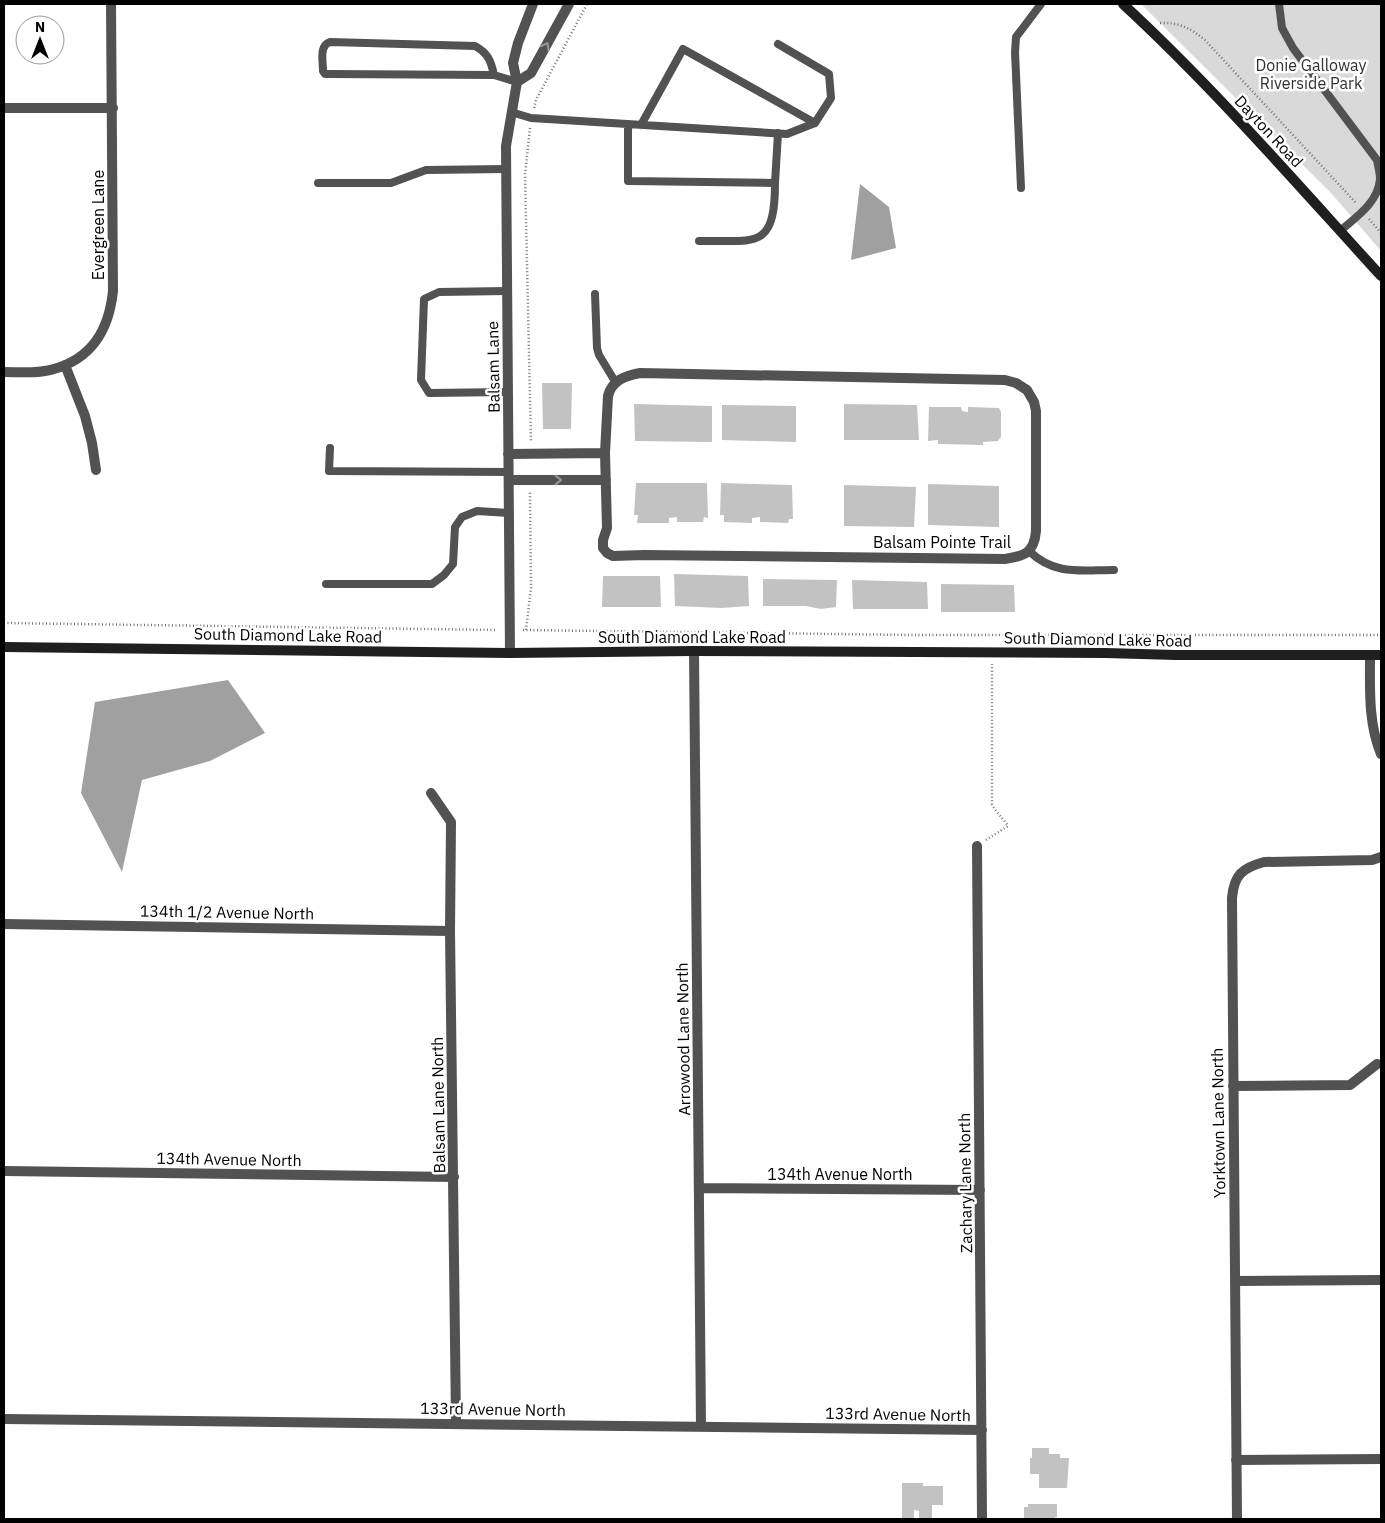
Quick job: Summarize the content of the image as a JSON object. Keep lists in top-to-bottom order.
{
  "streets": {
    "street": [
      "Dayton Road",
      "Evergreen Lane",
      "Balsam Lane",
      "Balsam Pointe Trail",
      "South Diamond Lake Road",
      "134th 1/2 Avenue North",
      "Arrowood Lane North",
      "Balsam Lane North",
      "Yorktown Lane North",
      "134th Avenue North",
      "Zachary Lane North",
      "133rd Avenue North"
    ]
  },
  "crossings": [
    ["Balsam Lane", "South Diamond Lake Road"],
    ["South Diamond Lake Road", "Arrowood Lane North"],
    ["134th 1/2 Avenue North", "Balsam Lane North"],
    ["Arrowood Lane North", "134th Avenue North"],
    ["Arrowood Lane North", "133rd Avenue North"],
    ["Balsam Lane North", "134th Avenue North"],
    ["Balsam Lane North", "133rd Avenue North"],
    ["134th Avenue North", "Zachary Lane North"],
    ["Zachary Lane North", "133rd Avenue North"]
  ],
  "parks": ["Donie Galloway Riverside Park"],
  "north": "top"
}
